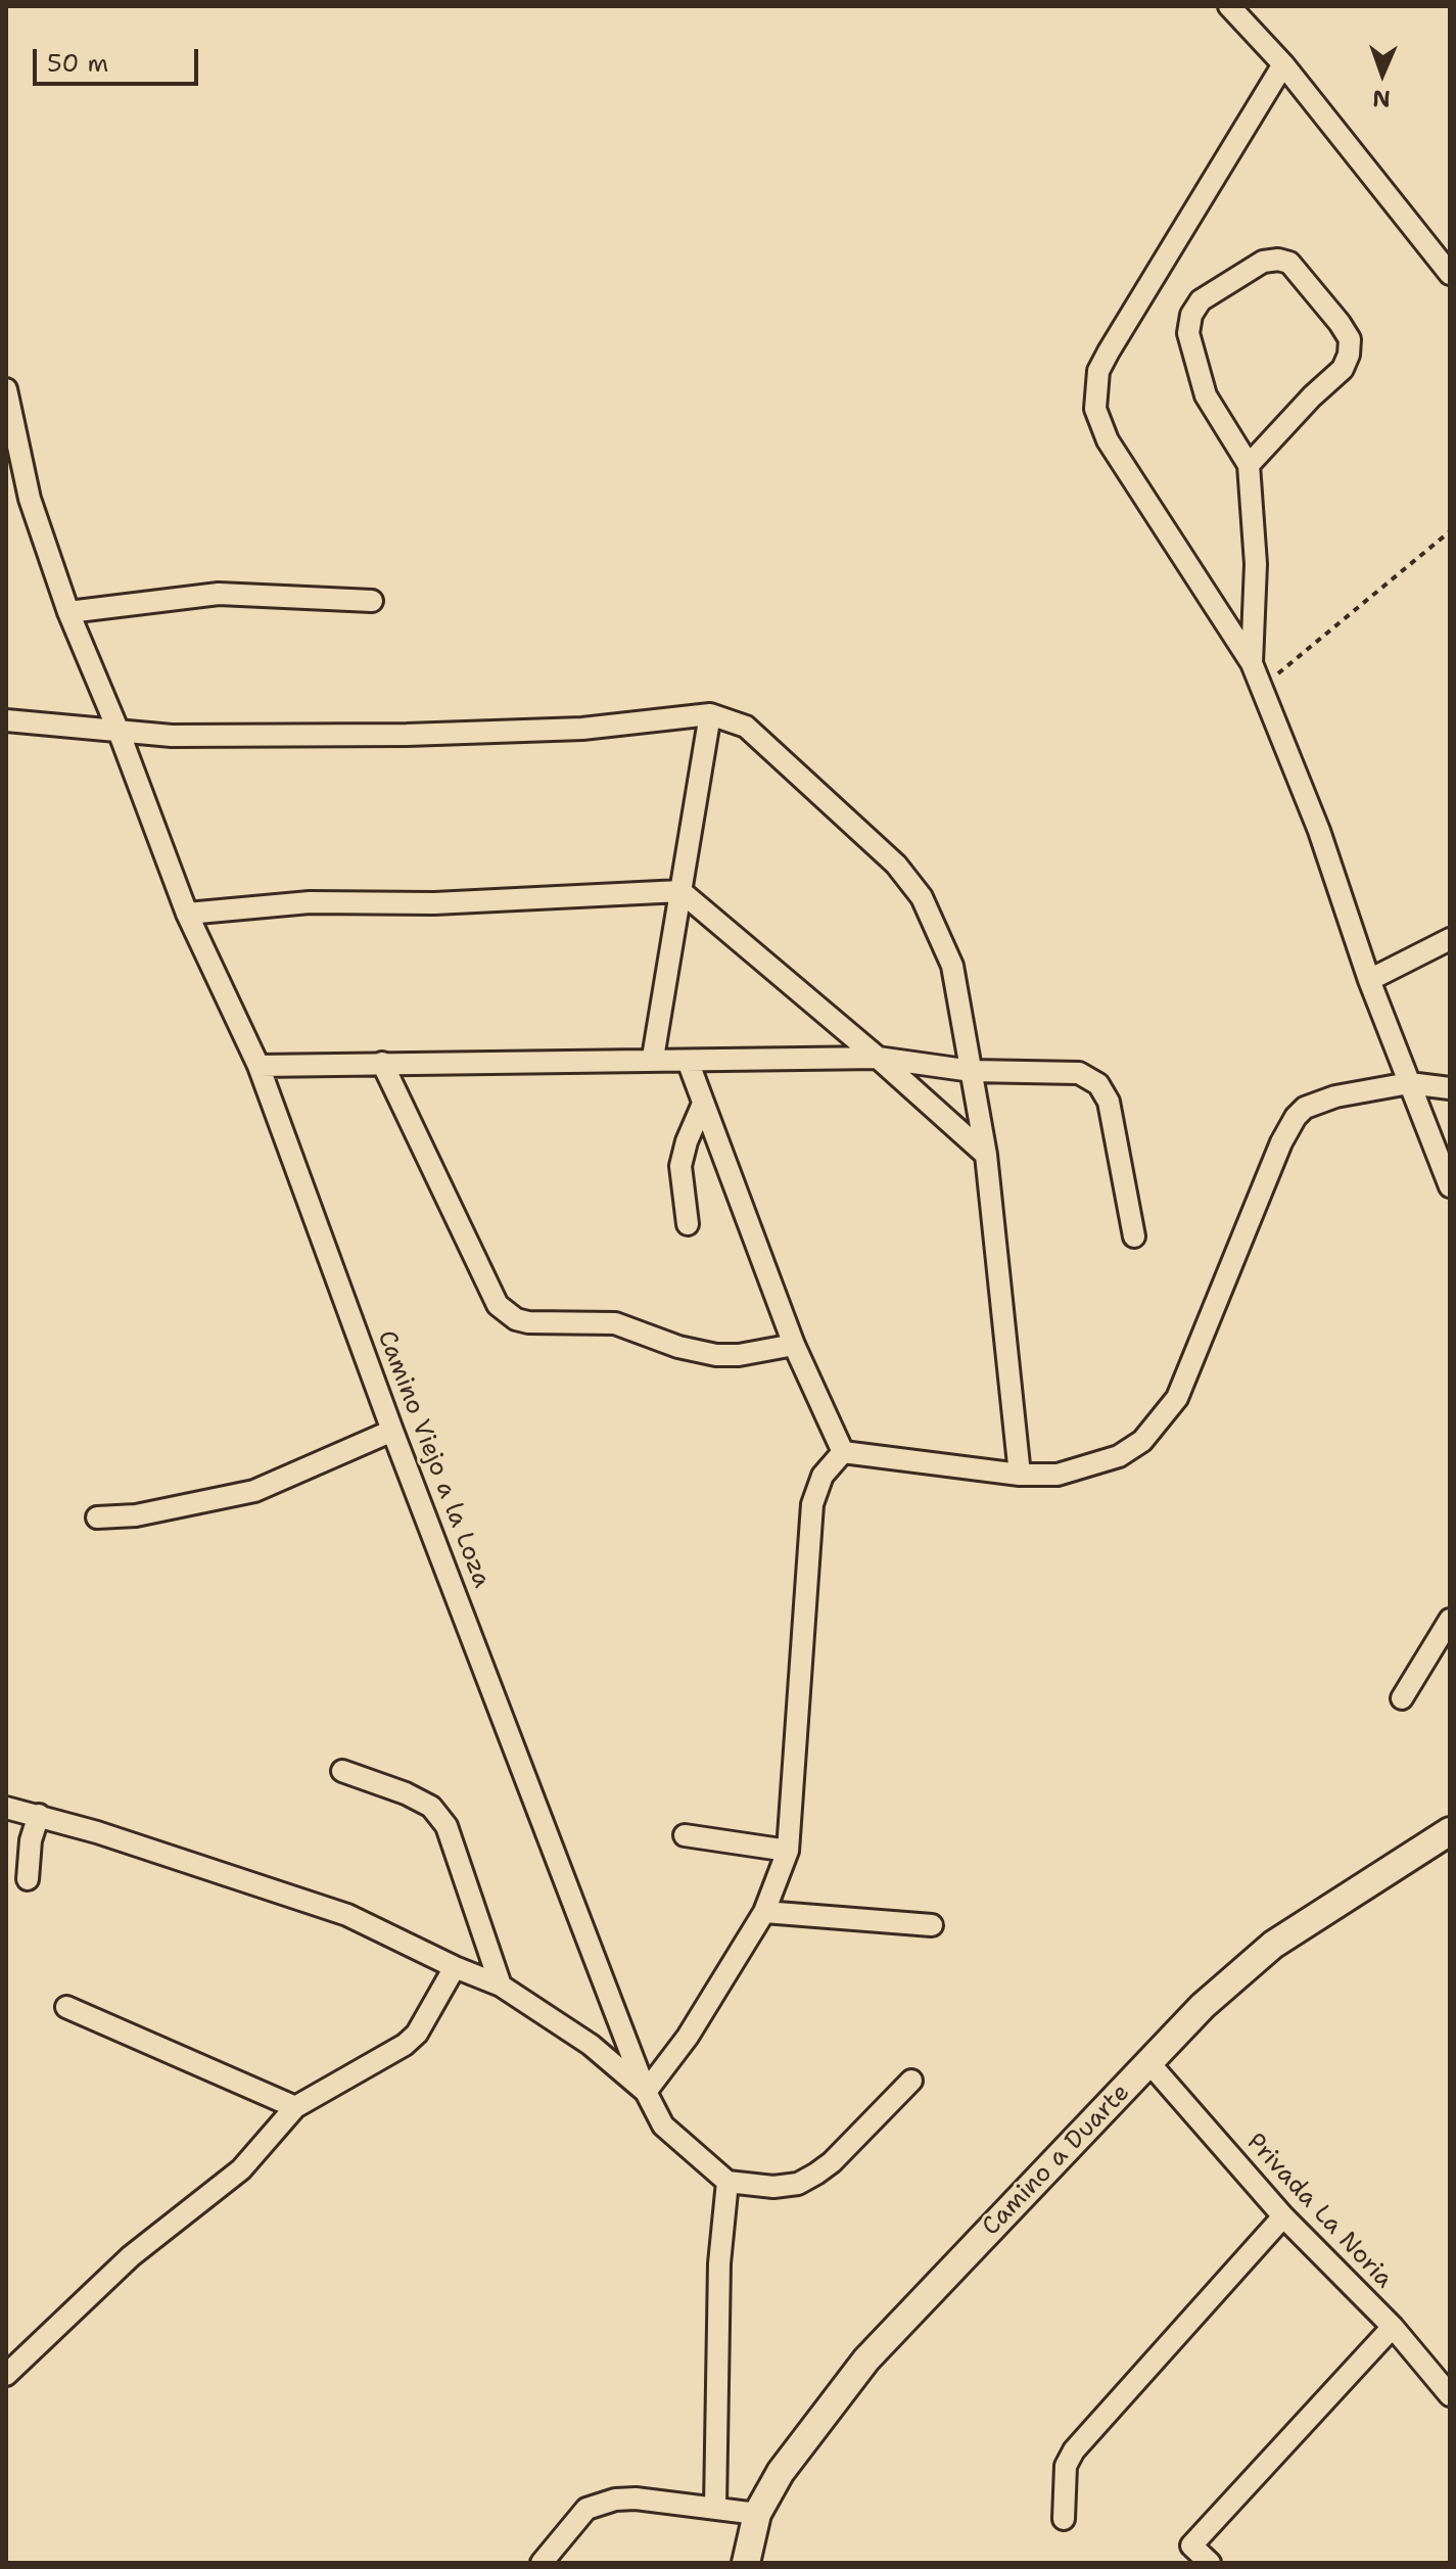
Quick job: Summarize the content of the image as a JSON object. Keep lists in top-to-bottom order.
{
  "streets": {
    "street": ["Camino Viejo a la Loza", "Camino a Duarte", "Privada La Noria"]
  },
  "crossings": [
    ["Camino a Duarte", "Privada La Noria"]
  ],
  "scale_bar": "50 m",
  "north": "bottom"
}
